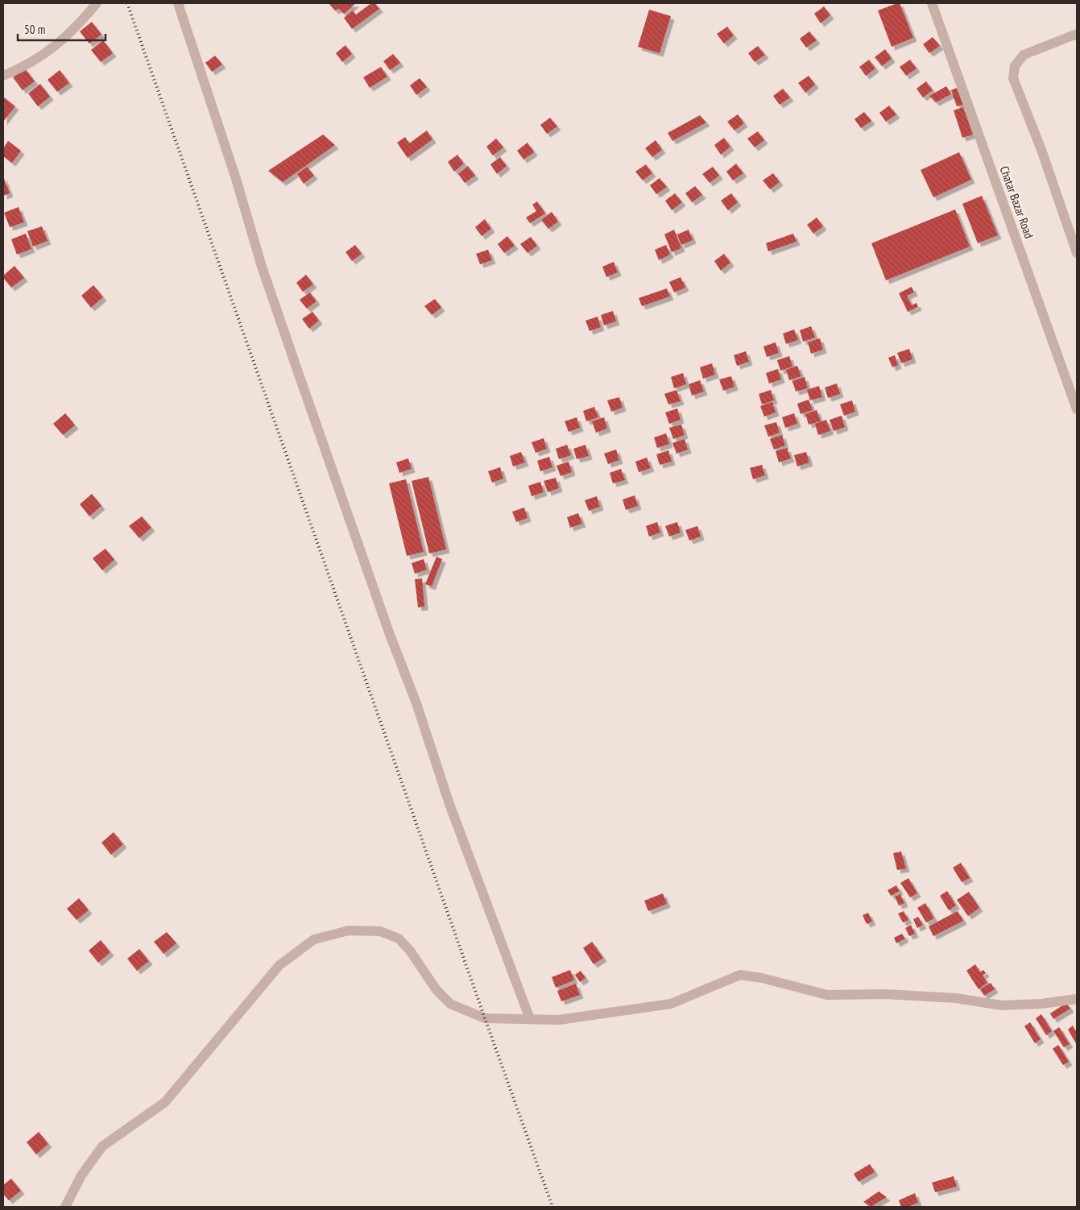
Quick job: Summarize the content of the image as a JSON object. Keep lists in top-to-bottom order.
{
  "streets": {
    "street": ["Chatar Bazar Road"]
  },
  "scale_bar": "50 m"
}
